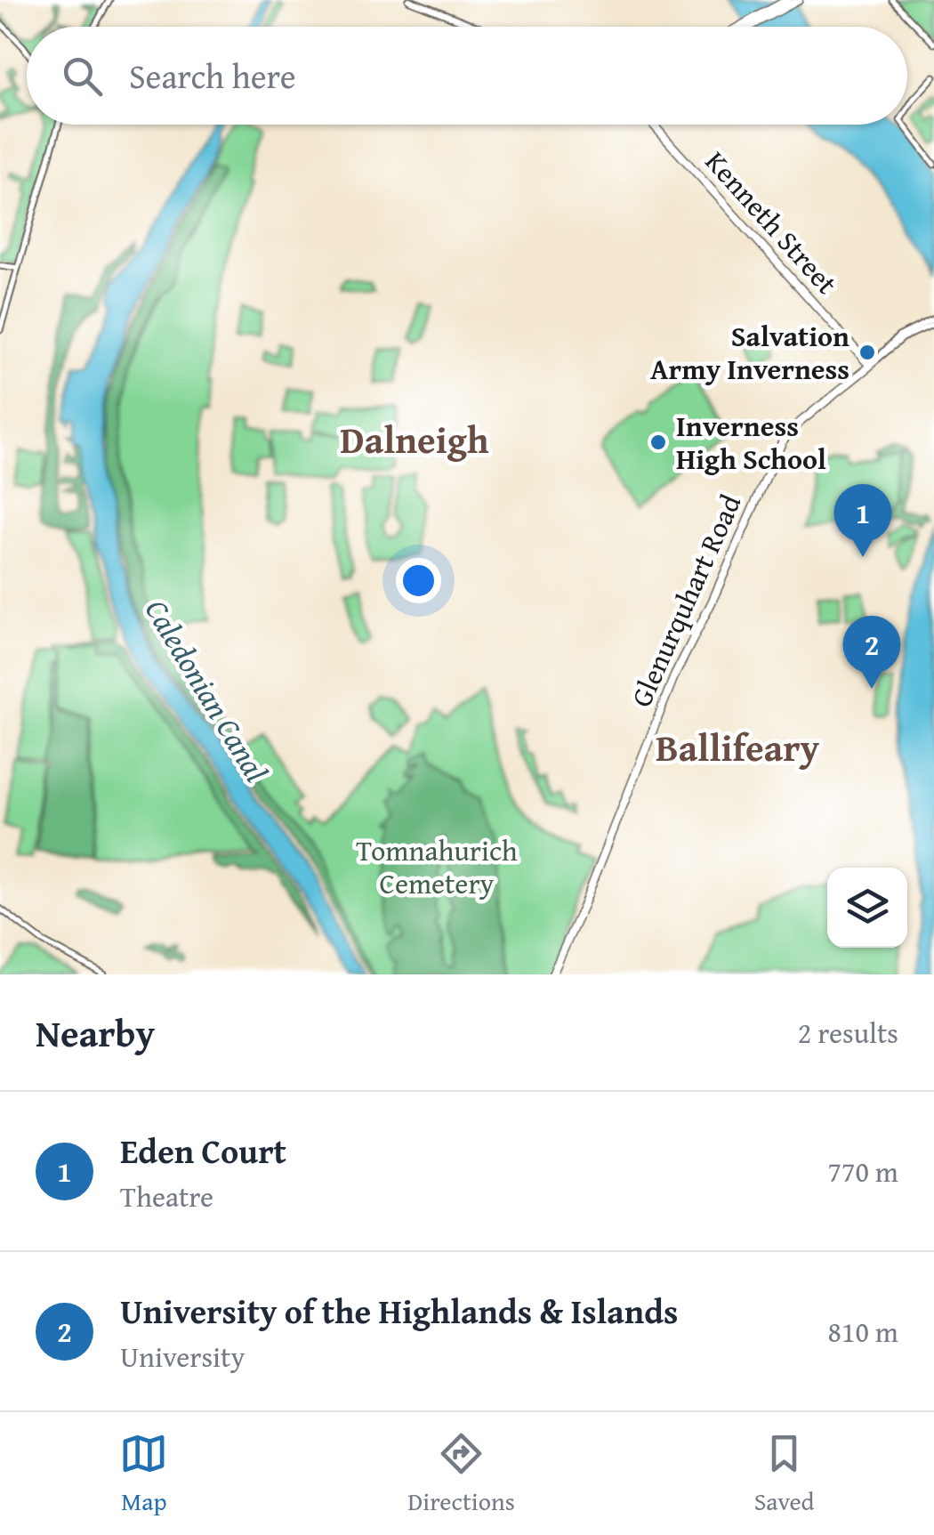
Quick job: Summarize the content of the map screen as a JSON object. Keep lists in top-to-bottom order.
{
  "streets": {
    "highway": ["Kenneth Street", "Glenurquhart Road"]
  },
  "crossings": [
    ["Kenneth Street", "Glenurquhart Road"]
  ],
  "districts": ["Dalneigh", "Ballifeary"],
  "water": ["Caledonian Canal"],
  "parks": ["Tomnahurich Cemetery"],
  "places": ["Salvation Army Inverness", "Inverness High School"],
  "page": {
    "search": "Search here",
    "pins": ["1", "2"],
    "heading": ["Nearby", "2 results"],
    "list": [
      {
        "mark": "1",
        "name": "Eden Court",
        "note": "Theatre",
        "value": "770 m"
      },
      {
        "mark": "2",
        "name": "University of the Highlands & Islands",
        "note": "University",
        "value": "810 m"
      }
    ],
    "nav": ["Map", "Directions", "Saved"]
  }
}
